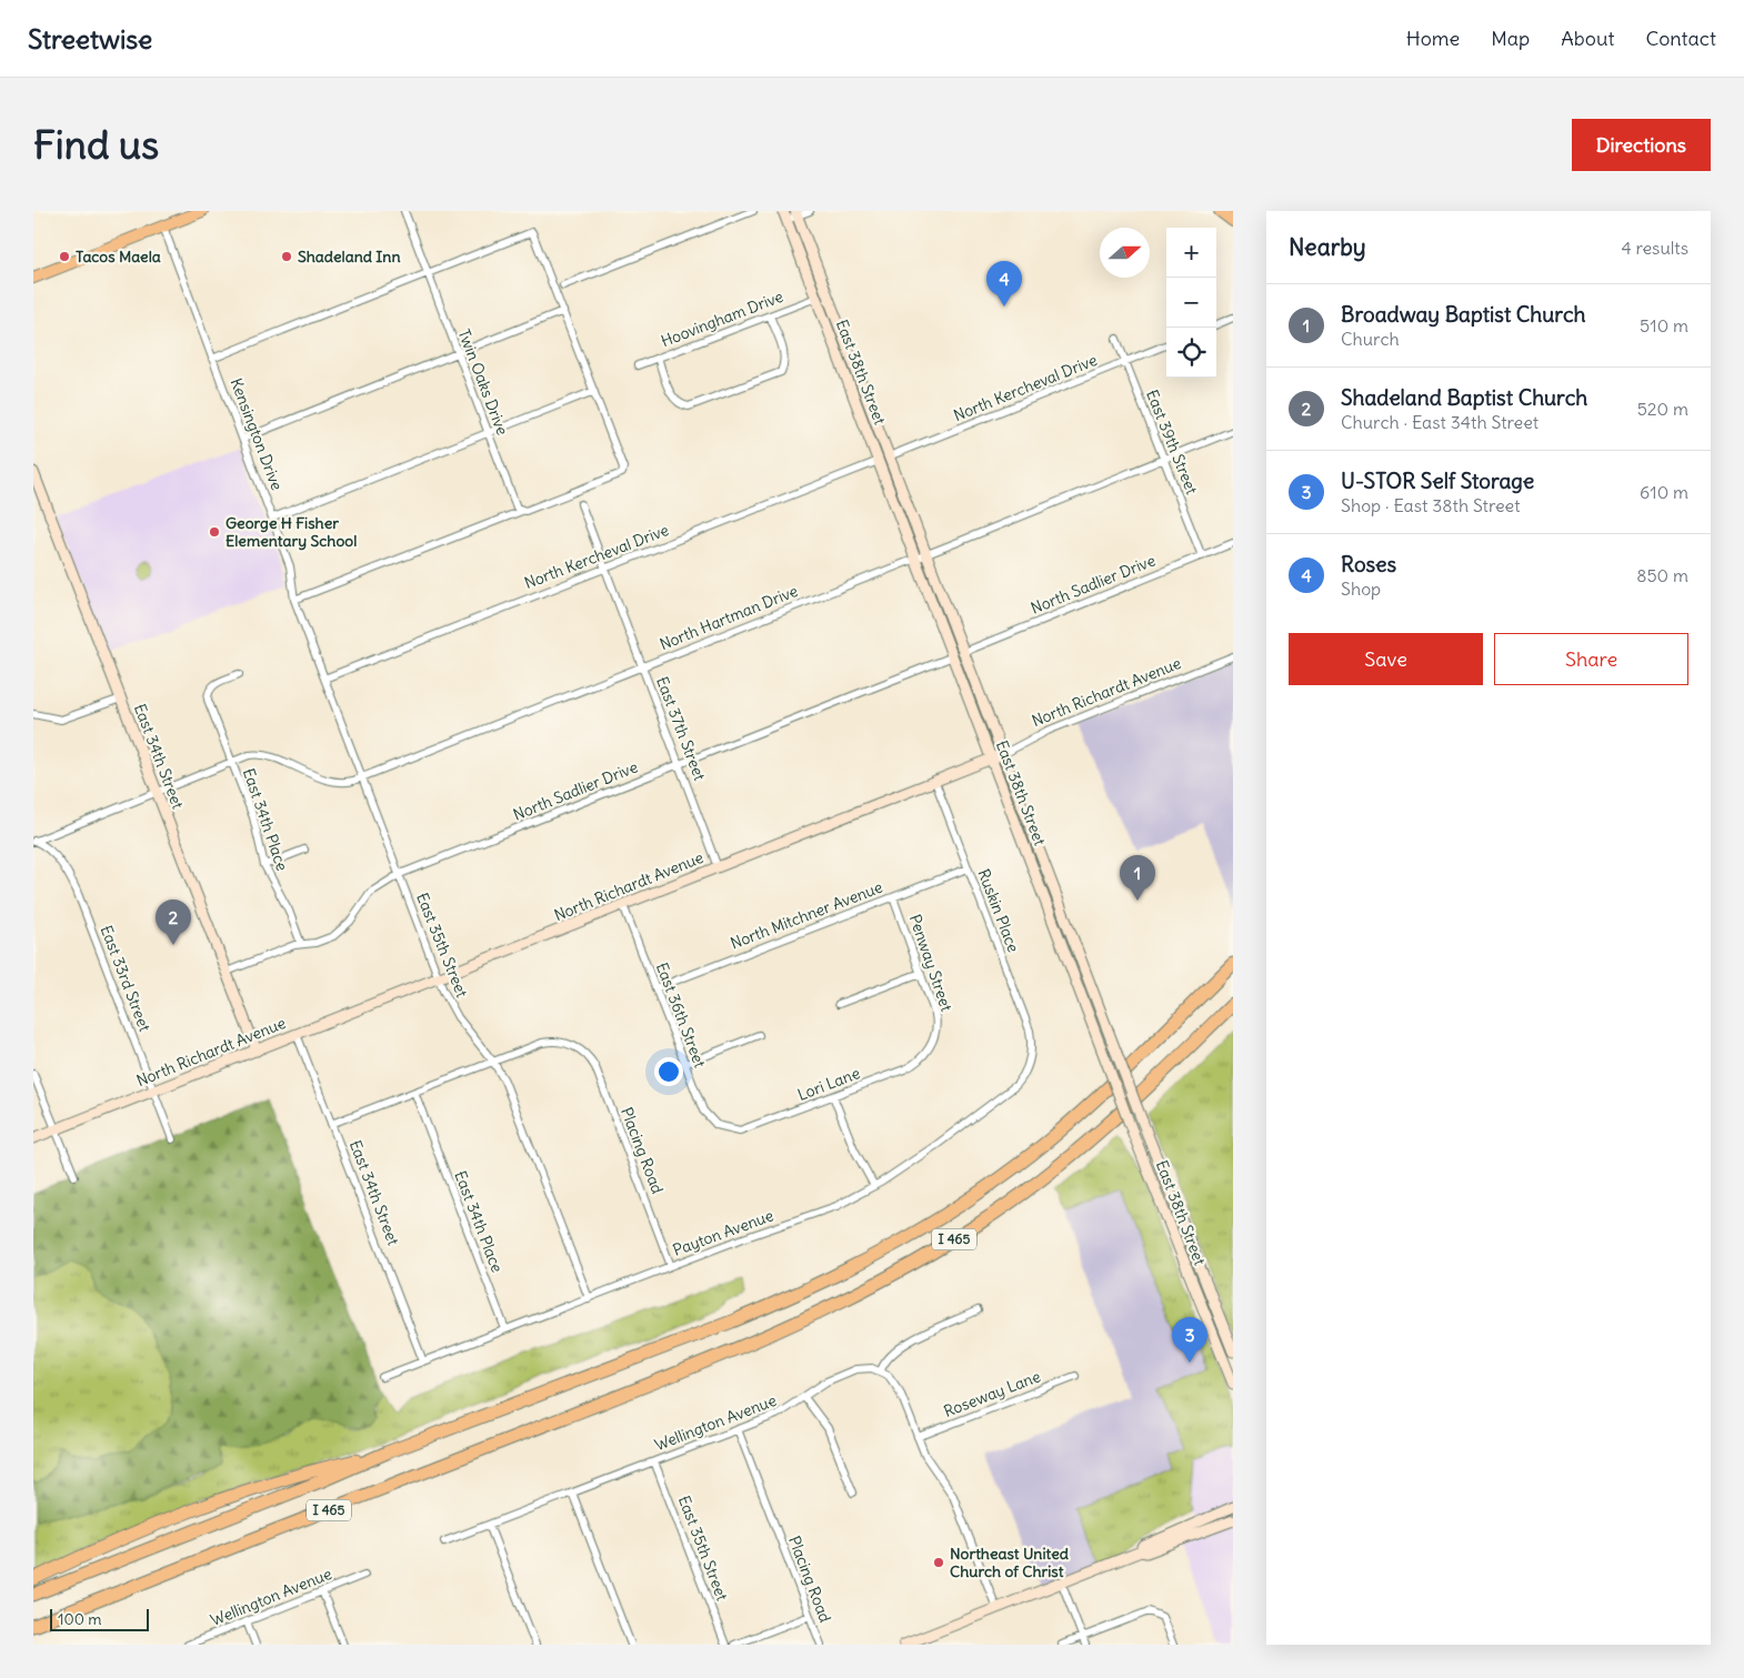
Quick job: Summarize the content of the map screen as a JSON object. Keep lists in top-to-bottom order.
{
  "streets": {
    "highway": ["I 465"],
    "main road": ["East 38th Street", "North Richardt Avenue", "East 34th Street"],
    "street": [
      "Hoovingham Drive",
      "Twin Oaks Drive",
      "North Kercheval Drive",
      "Kensington Drive",
      "East 39th Street",
      "North Sadlier Drive",
      "North Hartman Drive",
      "East 37th Street",
      "East 34th Place",
      "Ruskin Place",
      "North Mitchner Avenue",
      "East 35th Street",
      "Penway Street",
      "East 33rd Street",
      "East 36th Street",
      "Lori Lane",
      "Placing Road",
      "Payton Avenue",
      "Roseway Lane",
      "Wellington Avenue"
    ]
  },
  "crossings": [
    ["Hoovingham Drive", "East 38th Street"],
    ["East 38th Street", "North Kercheval Drive"],
    ["East 38th Street", "North Sadlier Drive"],
    ["East 38th Street", "North Hartman Drive"],
    ["East 38th Street", "North Richardt Avenue"],
    ["North Kercheval Drive", "East 39th Street"],
    ["North Kercheval Drive", "East 37th Street"],
    ["North Kercheval Drive", "East 35th Street"],
    ["Kensington Drive", "East 35th Street"],
    ["East 39th Street", "North Sadlier Drive"],
    ["East 39th Street", "North Hartman Drive"],
    ["North Sadlier Drive", "East 37th Street"],
    ["North Sadlier Drive", "East 34th Street"],
    ["North Sadlier Drive", "East 34th Place"],
    ["North Sadlier Drive", "East 35th Street"],
    ["North Hartman Drive", "East 37th Street"],
    ["North Hartman Drive", "East 34th Street"],
    ["North Hartman Drive", "East 34th Place"],
    ["North Hartman Drive", "East 35th Street"],
    ["North Hartman Drive", "East 33rd Street"],
    ["North Richardt Avenue", "East 37th Street"],
    ["North Richardt Avenue", "East 34th Street"],
    ["North Richardt Avenue", "Ruskin Place"],
    ["North Richardt Avenue", "East 35th Street"],
    ["North Richardt Avenue", "East 33rd Street"],
    ["North Richardt Avenue", "East 36th Street"],
    ["East 34th Street", "Payton Avenue"],
    ["East 34th Place", "Payton Avenue"],
    ["Ruskin Place", "North Mitchner Avenue"],
    ["Ruskin Place", "Payton Avenue"],
    ["North Mitchner Avenue", "Penway Street"],
    ["North Mitchner Avenue", "East 36th Street"],
    ["East 35th Street", "Placing Road"],
    ["East 35th Street", "Payton Avenue"],
    ["East 35th Street", "Wellington Avenue"],
    ["Penway Street", "Lori Lane"],
    ["East 36th Street", "Lori Lane"],
    ["Placing Road", "Payton Avenue"],
    ["Placing Road", "Wellington Avenue"]
  ],
  "places": [
    "Tacos Maela",
    "Shadeland Inn",
    "George H Fisher Elementary School",
    "Northeast United Church of Christ"
  ],
  "scale_bar": "100 m",
  "north": "right",
  "page": {
    "header": "Streetwise",
    "nav": [
      "Home",
      "Map",
      "About",
      "Contact"
    ],
    "buttons": [
      "Directions",
      ["Save", "Share"]
    ],
    "title": "Find us",
    "heading": ["Nearby", "4 results"],
    "map_buttons": ["+", "−"],
    "pins": [
      "4",
      "1",
      "2",
      "3"
    ],
    "list": [
      {
        "mark": "1",
        "name": "Broadway Baptist Church",
        "note": "Church",
        "value": "510 m"
      },
      {
        "mark": "2",
        "name": "Shadeland Baptist Church",
        "note": "Church · East 34th Street",
        "value": "520 m"
      },
      {
        "mark": "3",
        "name": "U-STOR Self Storage",
        "note": "Shop · East 38th Street",
        "value": "610 m"
      },
      {
        "mark": "4",
        "name": "Roses",
        "note": "Shop",
        "value": "850 m"
      }
    ],
    "scale": "100 m"
  }
}
